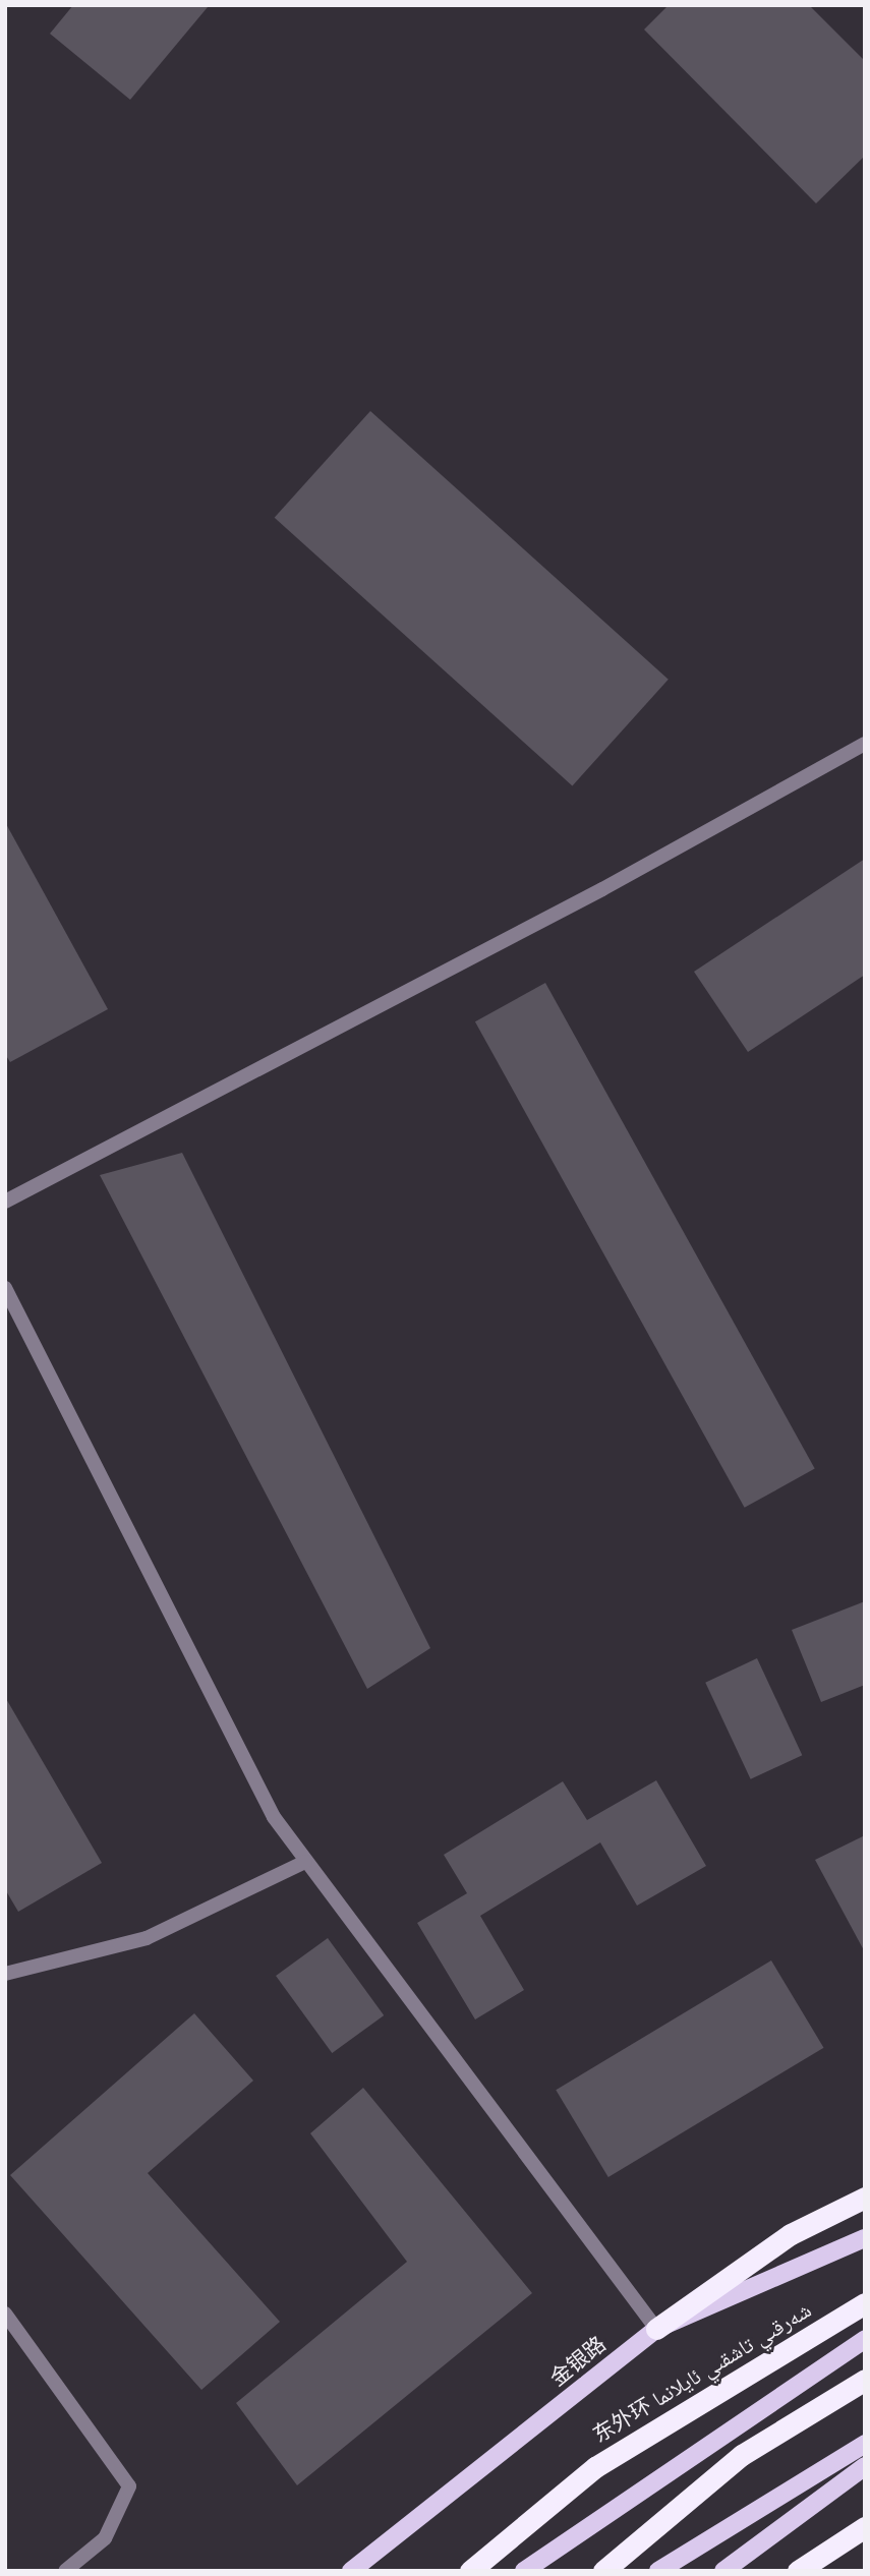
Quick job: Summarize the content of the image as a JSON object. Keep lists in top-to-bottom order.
{
  "streets": {
    "highway": ["东外环 شەرقىي تاشقىي ئايلانما"],
    "main road": ["金银路"]
  }
}
